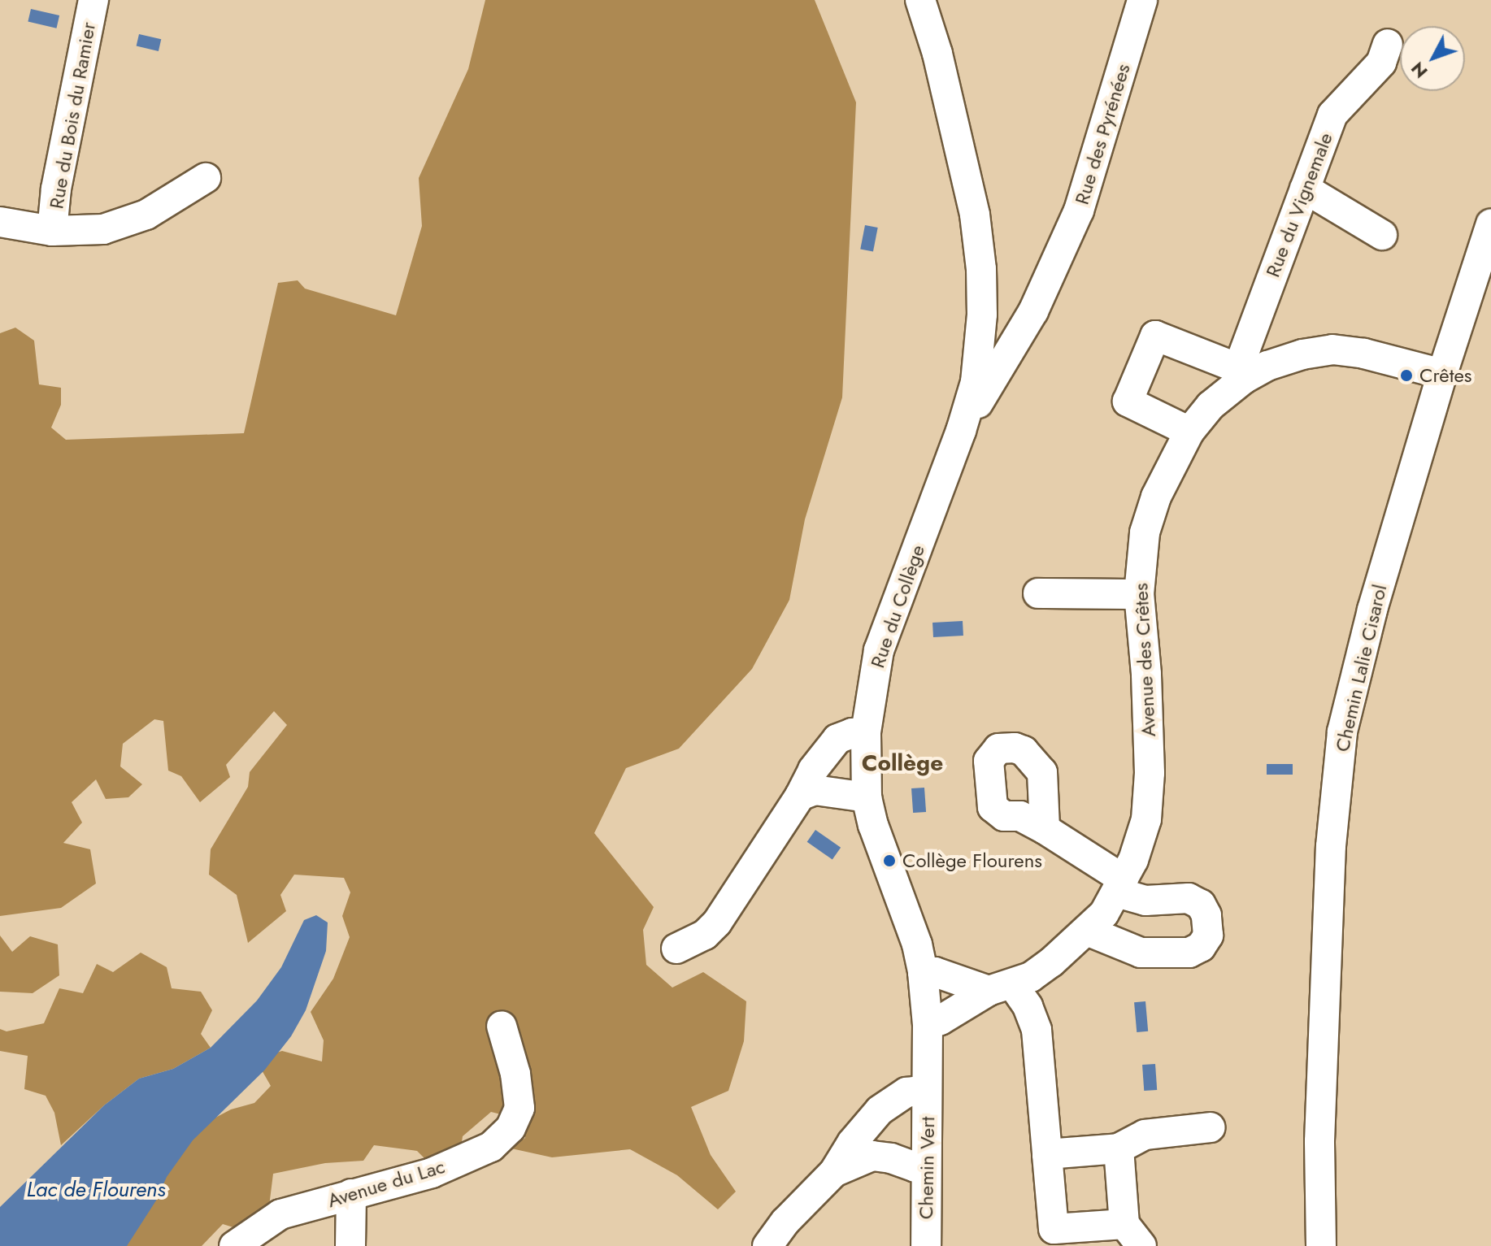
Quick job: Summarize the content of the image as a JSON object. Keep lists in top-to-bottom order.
{
  "streets": {
    "street": [
      "Rue du Bois du Ramier",
      "Rue des Pyrénées",
      "Rue du Vignemale",
      "Rue du Collège",
      "Avenue des Crêtes",
      "Chemin Lalie Cisarol",
      "Chemin Vert",
      "Avenue du Lac"
    ]
  },
  "crossings": [
    ["Rue des Pyrénées", "Rue du Collège"],
    ["Rue du Vignemale", "Avenue des Crêtes"],
    ["Rue du Collège", "Avenue des Crêtes"],
    ["Rue du Collège", "Chemin Vert"],
    ["Avenue des Crêtes", "Chemin Lalie Cisarol"]
  ],
  "districts": ["Collège"],
  "water": ["Lac de Flourens"],
  "places": ["Crêtes", "Collège Flourens"],
  "north": "bottom left"
}
